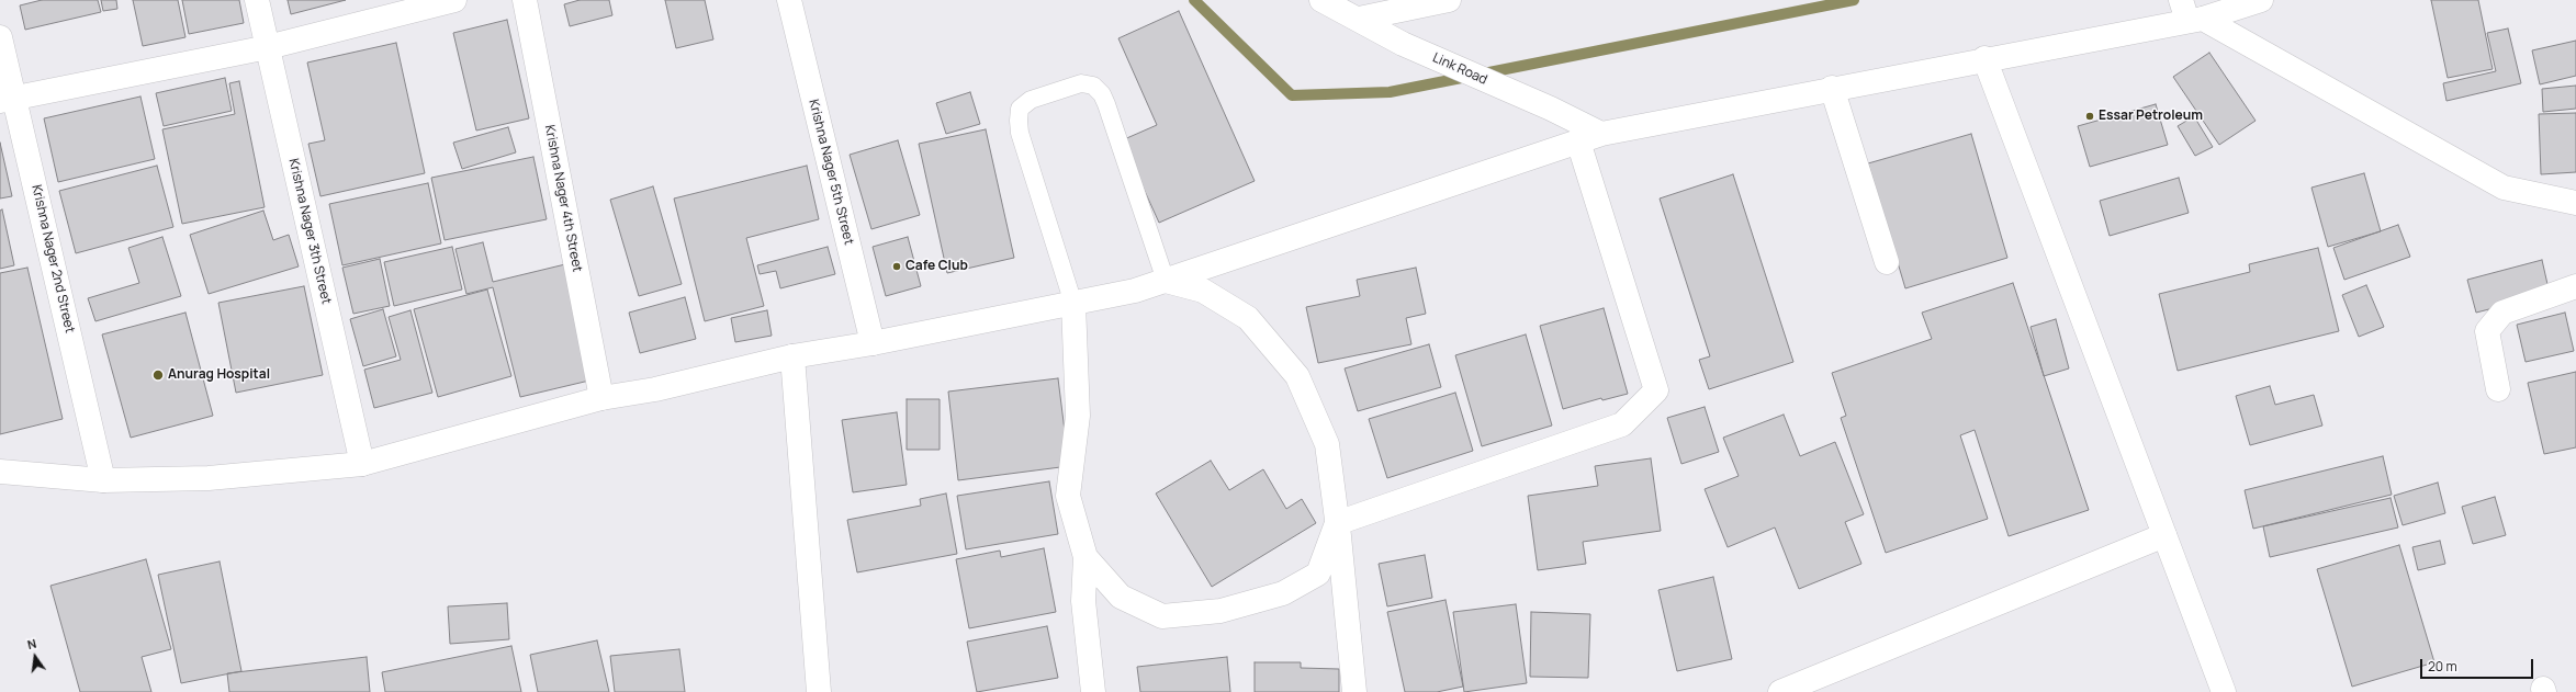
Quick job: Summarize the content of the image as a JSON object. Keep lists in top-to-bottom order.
{
  "streets": {
    "street": [
      "Link Road",
      "Krishna Nager 5th Street",
      "Krishna Nager 4th Street",
      "Krishna Nager 3th Street",
      "Krishna Nager 2nd Street"
    ]
  },
  "places": ["Essar Petroleum", "Cafe Club", "Anurag Hospital"],
  "scale_bar": "20 m",
  "north": "top"
}
